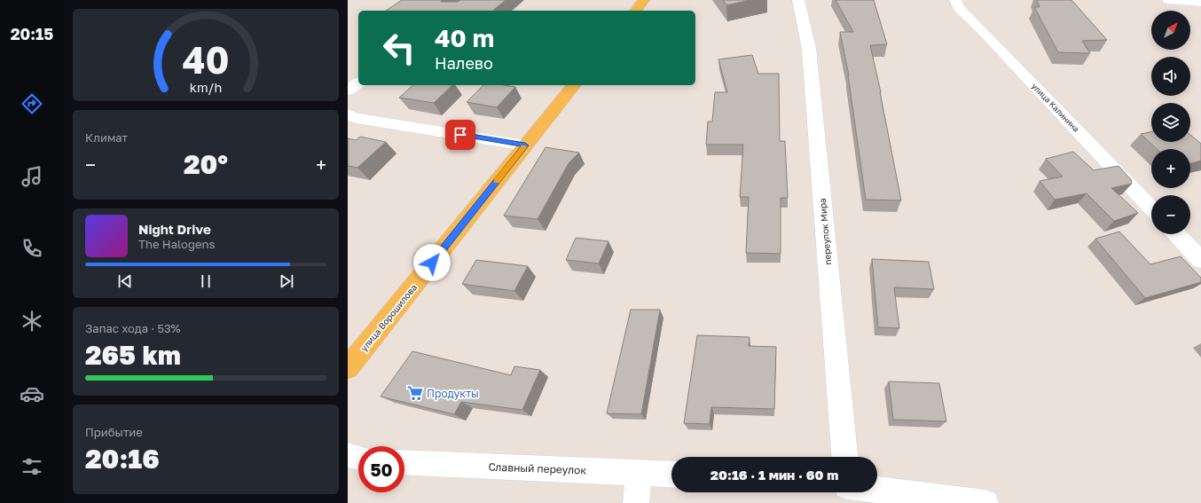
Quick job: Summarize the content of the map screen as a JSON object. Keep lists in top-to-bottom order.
{
  "streets": {
    "main road": ["улица Ворошилова"],
    "street": ["улица Калинина", "переулок Мира", "Славный переулок"]
  },
  "places": {
    "supermarket": ["Продукты"]
  },
  "north": "top right",
  "page": {
    "tabs": "20:15",
    "map_buttons": ["+", "−"],
    "turn": ["40 m", "Налево"],
    "tile": [
      "Климат",
      ["Запас хода · 53%", "265 km"],
      ["Прибытие", "20:16"]
    ],
    "heat": ["−", "20°", "+"],
    "song": ["Night Drive", "The Halogens"],
    "limit": "50",
    "trip": "20:16 · 1 мин · 60 m",
    "gauge": ["40", "km/h"]
  }
}
